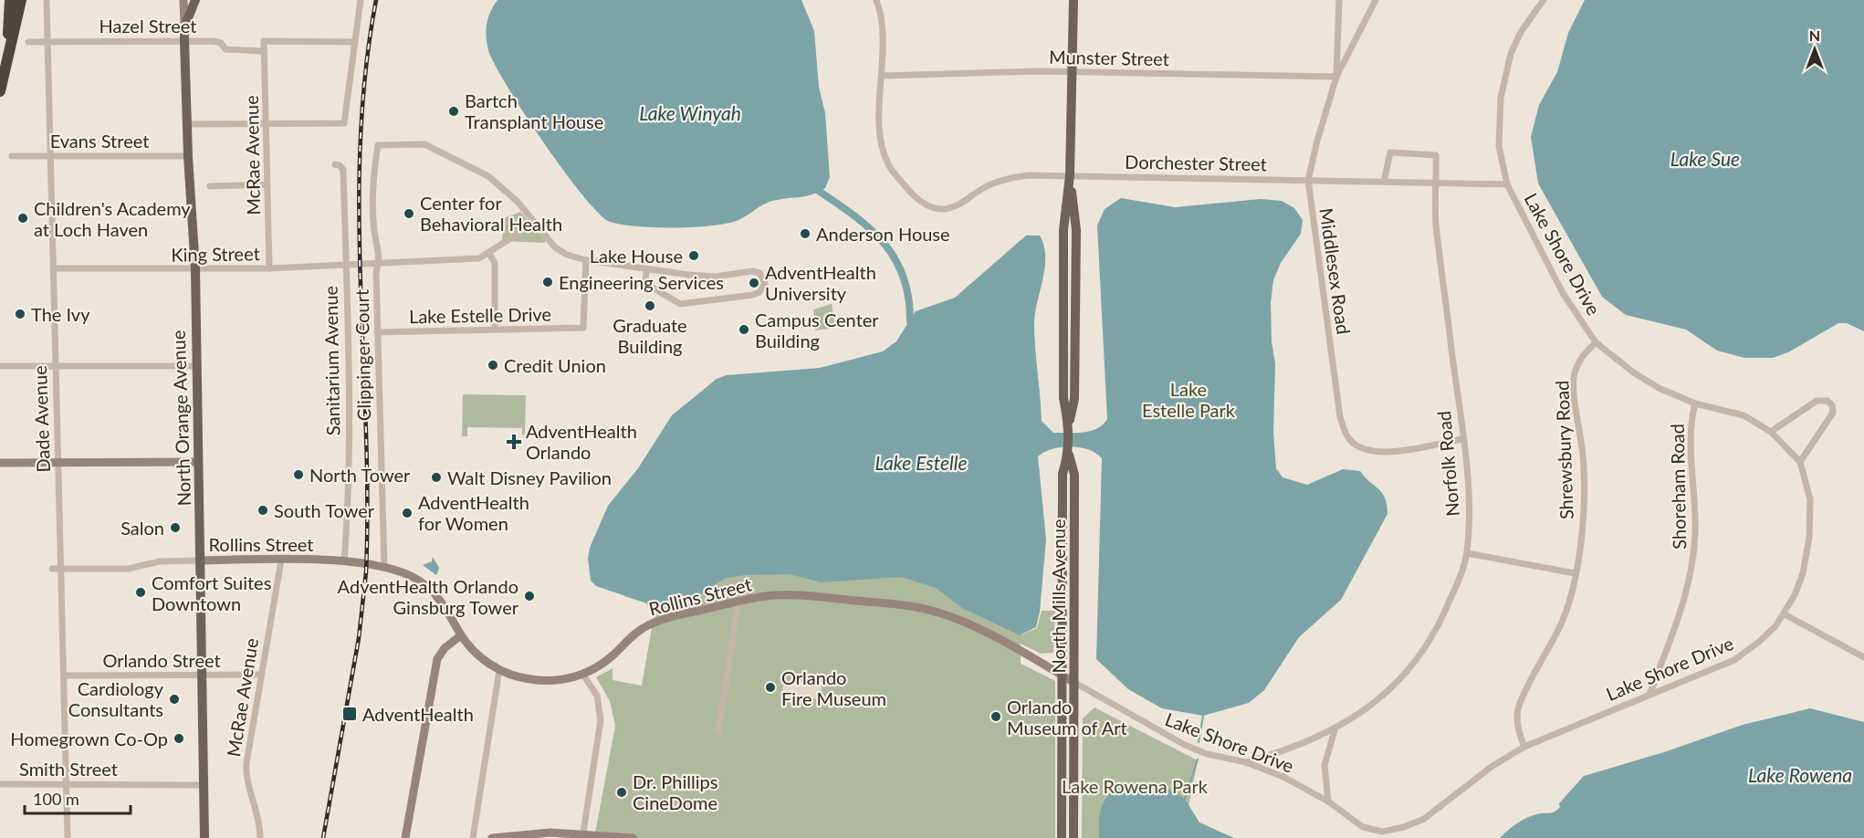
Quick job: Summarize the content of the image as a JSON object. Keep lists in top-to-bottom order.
{
  "streets": {
    "main road": ["North Orange Avenue", "North Mills Avenue"],
    "street": [
      "Hazel Street",
      "Munster Street",
      "Evans Street",
      "McRae Avenue",
      "Dorchester Street",
      "King Street",
      "Lake Shore Drive",
      "Middlesex Road",
      "Lake Estelle Drive",
      "Clippinger Court",
      "Sanitarium Avenue",
      "Dade Avenue",
      "Shrewsbury Road",
      "Norfolk Road",
      "Shoreham Road",
      "Rollins Street",
      "Orlando Street",
      "Smith Street"
    ]
  },
  "crossings": [
    ["Hazel Street", "McRae Avenue"],
    ["Hazel Street", "North Orange Avenue"],
    ["Hazel Street", "Dade Avenue"],
    ["Munster Street", "Dorchester Street"],
    ["Munster Street", "Middlesex Road"],
    ["Munster Street", "North Mills Avenue"],
    ["Evans Street", "North Orange Avenue"],
    ["Evans Street", "Dade Avenue"],
    ["McRae Avenue", "King Street"],
    ["McRae Avenue", "Rollins Street"],
    ["McRae Avenue", "Orlando Street"],
    ["Dorchester Street", "Lake Shore Drive"],
    ["Dorchester Street", "Middlesex Road"],
    ["Dorchester Street", "Norfolk Road"],
    ["Dorchester Street", "North Mills Avenue"],
    ["King Street", "Clippinger Court"],
    ["King Street", "Sanitarium Avenue"],
    ["King Street", "North Orange Avenue"],
    ["King Street", "Dade Avenue"],
    ["Lake Shore Drive", "Shrewsbury Road"],
    ["Lake Shore Drive", "Norfolk Road"],
    ["Lake Shore Drive", "Shoreham Road"],
    ["Lake Shore Drive", "Rollins Street"],
    ["Lake Shore Drive", "North Mills Avenue"],
    ["Middlesex Road", "Norfolk Road"],
    ["Lake Estelle Drive", "Clippinger Court"],
    ["Clippinger Court", "Rollins Street"],
    ["Sanitarium Avenue", "Rollins Street"],
    ["North Orange Avenue", "Rollins Street"],
    ["North Orange Avenue", "Orlando Street"],
    ["North Orange Avenue", "Smith Street"],
    ["Dade Avenue", "Rollins Street"],
    ["Dade Avenue", "Orlando Street"],
    ["Dade Avenue", "Smith Street"],
    ["Rollins Street", "North Mills Avenue"]
  ],
  "water": [
    "Lake Winyah",
    "Lake Sue",
    "Lake Estelle",
    "Lake Rowena"
  ],
  "parks": ["Lake Estelle Park", "Lake Rowena Park"],
  "places": {
    "other": [
      "Bartch Transplant House",
      "Center for Behavioral Health",
      "Children's Academy at Loch Haven",
      "Anderson House",
      "Lake House",
      "Engineering Services",
      "AdventHealth University",
      "Graduate Building",
      "The Ivy",
      "Campus Center Building",
      "Credit Union",
      "North Tower",
      "Walt Disney Pavilion",
      "South Tower",
      "AdventHealth for Women",
      "Salon",
      "Comfort Suites Downtown",
      "AdventHealth Orlando Ginsburg Tower",
      "Orlando Fire Museum",
      "Cardiology Consultants",
      "Orlando Museum of Art",
      "Homegrown Co-Op",
      "Dr. Phillips CineDome"
    ],
    "health": ["AdventHealth Orlando"],
    "transit": ["AdventHealth"]
  },
  "scale_bar": "100 m",
  "north": "top"
}
